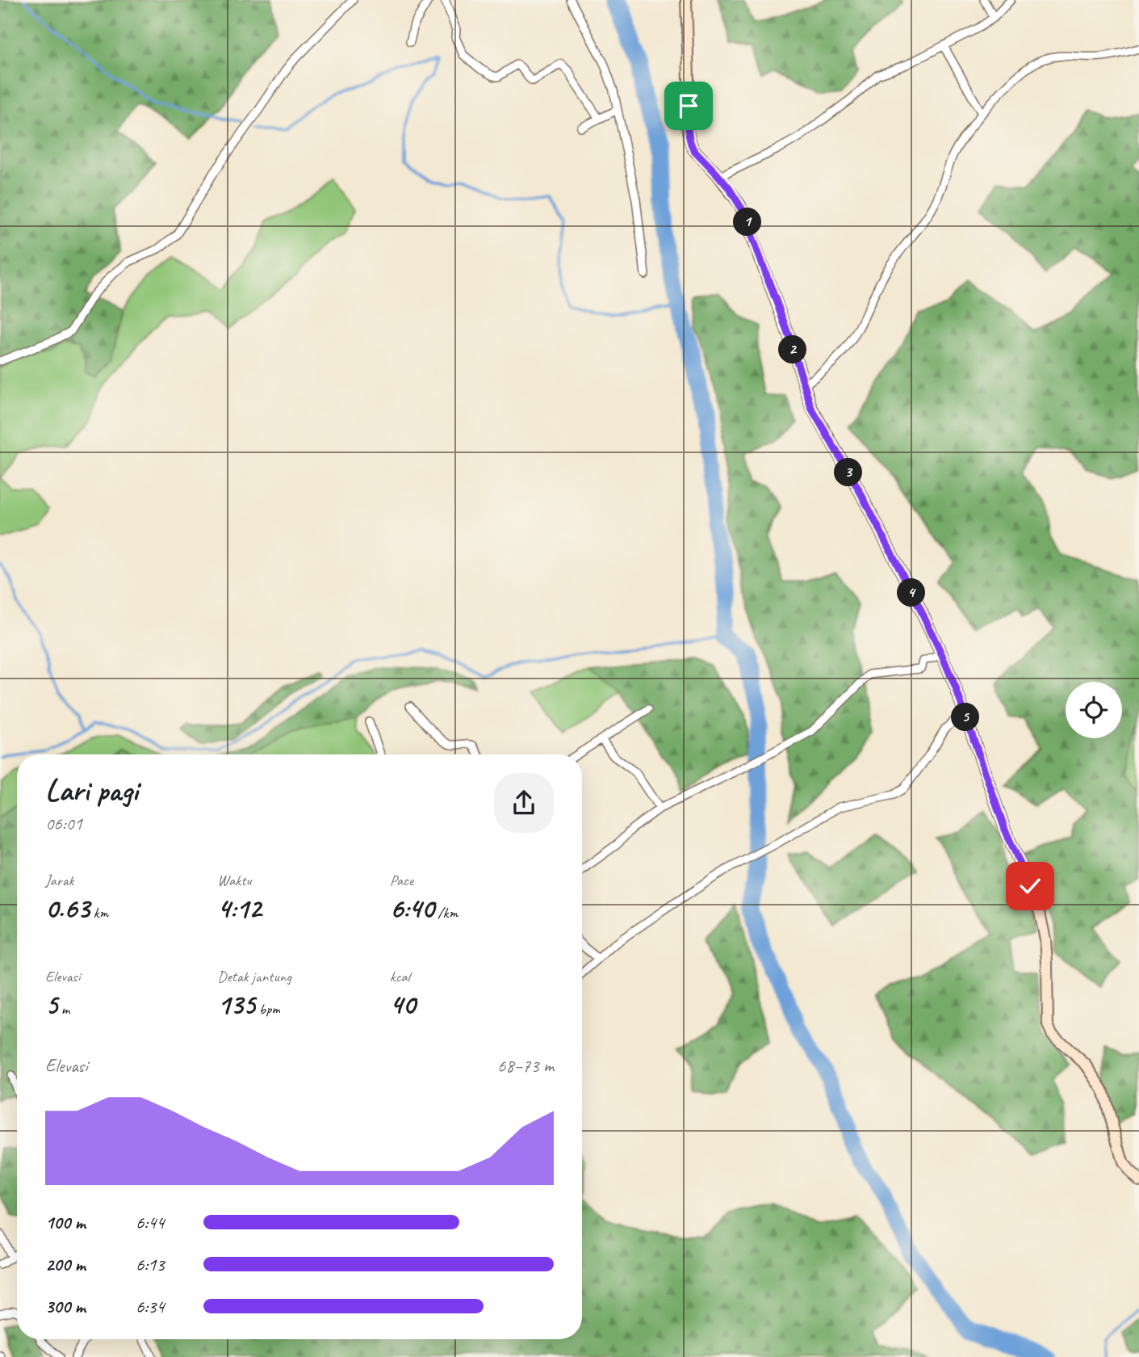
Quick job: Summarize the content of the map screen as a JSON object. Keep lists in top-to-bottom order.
{
  "page": {
    "pins": [
      "1",
      "2",
      "3",
      "4",
      "5"
    ],
    "heading": ["Lari pagi", "06:01"],
    "stats": [
      ["Jarak", "0.63 km"],
      ["Waktu", "4:12"],
      ["Pace", "6:40 /km"],
      ["Elevasi", "5 m"],
      ["Detak jantung", "135 bpm"],
      ["kcal", "40"]
    ],
    "chart": ["Elevasi", "68–73 m"],
    "list": [
      {
        "name": "100 m",
        "note": "6:44"
      },
      {
        "name": "200 m",
        "note": "6:13"
      },
      {
        "name": "300 m",
        "note": "6:34"
      }
    ]
  }
}
